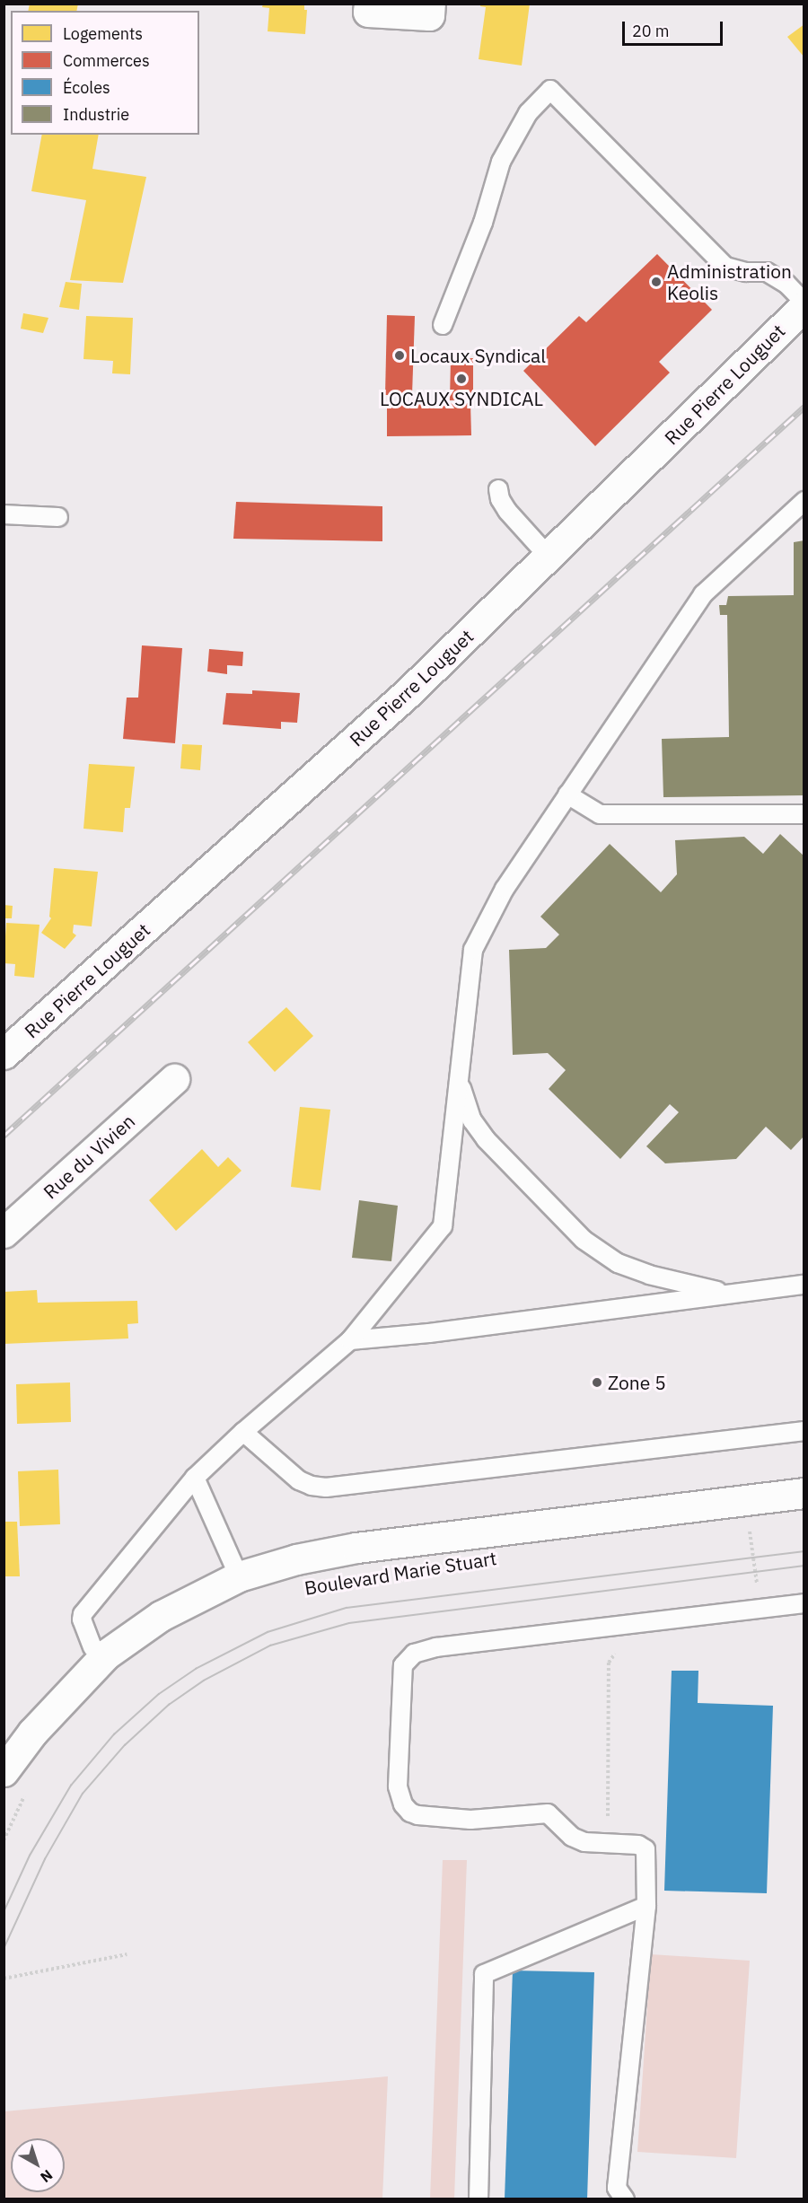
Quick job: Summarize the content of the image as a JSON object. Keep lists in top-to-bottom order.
{
  "streets": {
    "main road": ["Rue Pierre Louguet", "Rue du Vivien", "Boulevard Marie Stuart"]
  },
  "places": [
    "Administration Keolis",
    "Locaux Syndical",
    "LOCAUX SYNDICAL",
    "Zone 5"
  ],
  "legend": [
    "Logements",
    "Commerces",
    "Écoles",
    "Industrie"
  ],
  "scale_bar": "20 m",
  "north": "bottom right"
}
